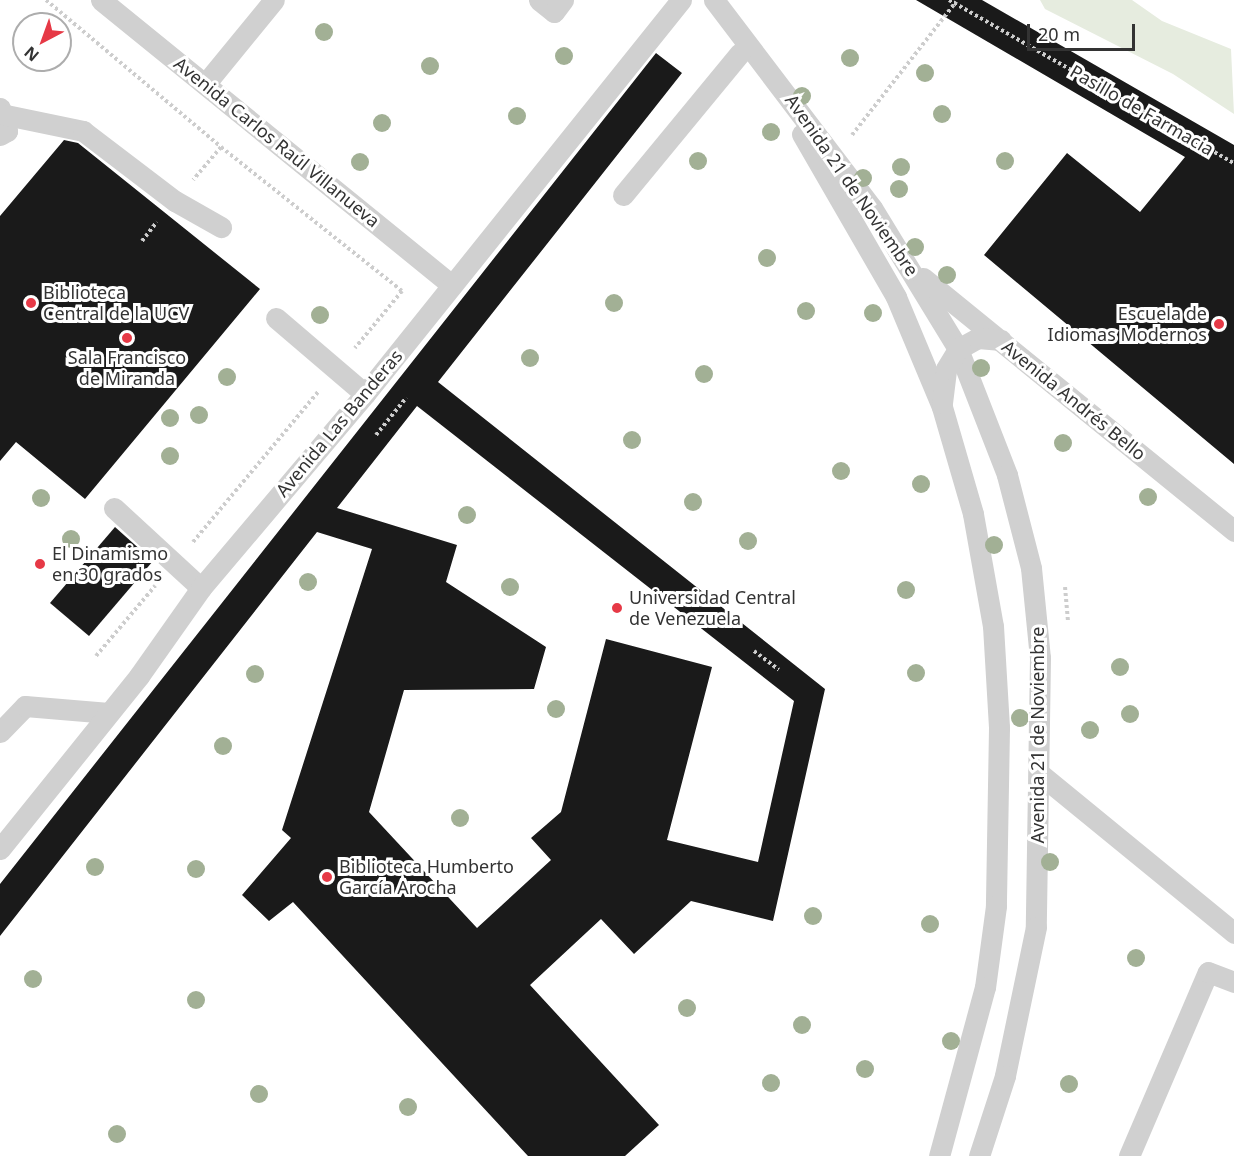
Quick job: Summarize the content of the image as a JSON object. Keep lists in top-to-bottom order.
{
  "streets": {
    "lane": [
      "Avenida Carlos Raúl Villanueva",
      "Avenida 21 de Noviembre",
      "Avenida Andrés Bello",
      "Avenida Las Banderas"
    ],
    "path": ["Pasillo de Farmacia"]
  },
  "crossings": [
    ["Avenida Carlos Raúl Villanueva", "Avenida Las Banderas"],
    ["Avenida 21 de Noviembre", "Avenida Andrés Bello"]
  ],
  "places": [
    "Biblioteca Central de la UCV",
    "Escuela de Idiomas Modernos",
    "Sala Francisco de Miranda",
    "El Dinamismo en 30 grados",
    "Universidad Central de Venezuela",
    "Biblioteca Humberto García Arocha"
  ],
  "scale_bar": "20 m",
  "north": "bottom left"
}
